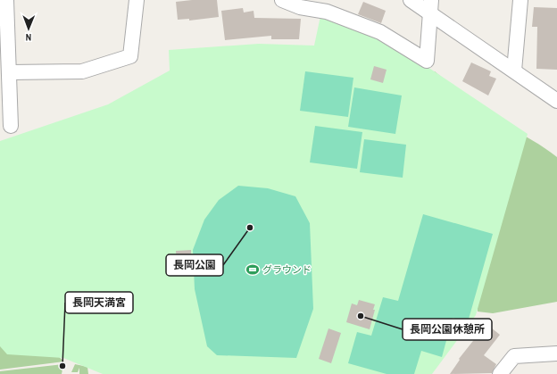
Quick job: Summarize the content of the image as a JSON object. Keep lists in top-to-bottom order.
{
  "places": {
    "other": ["長岡公園", "長岡公園休憩所", "長岡天満宮"],
    "sports": ["グラウンド"]
  },
  "north": "bottom"
}
